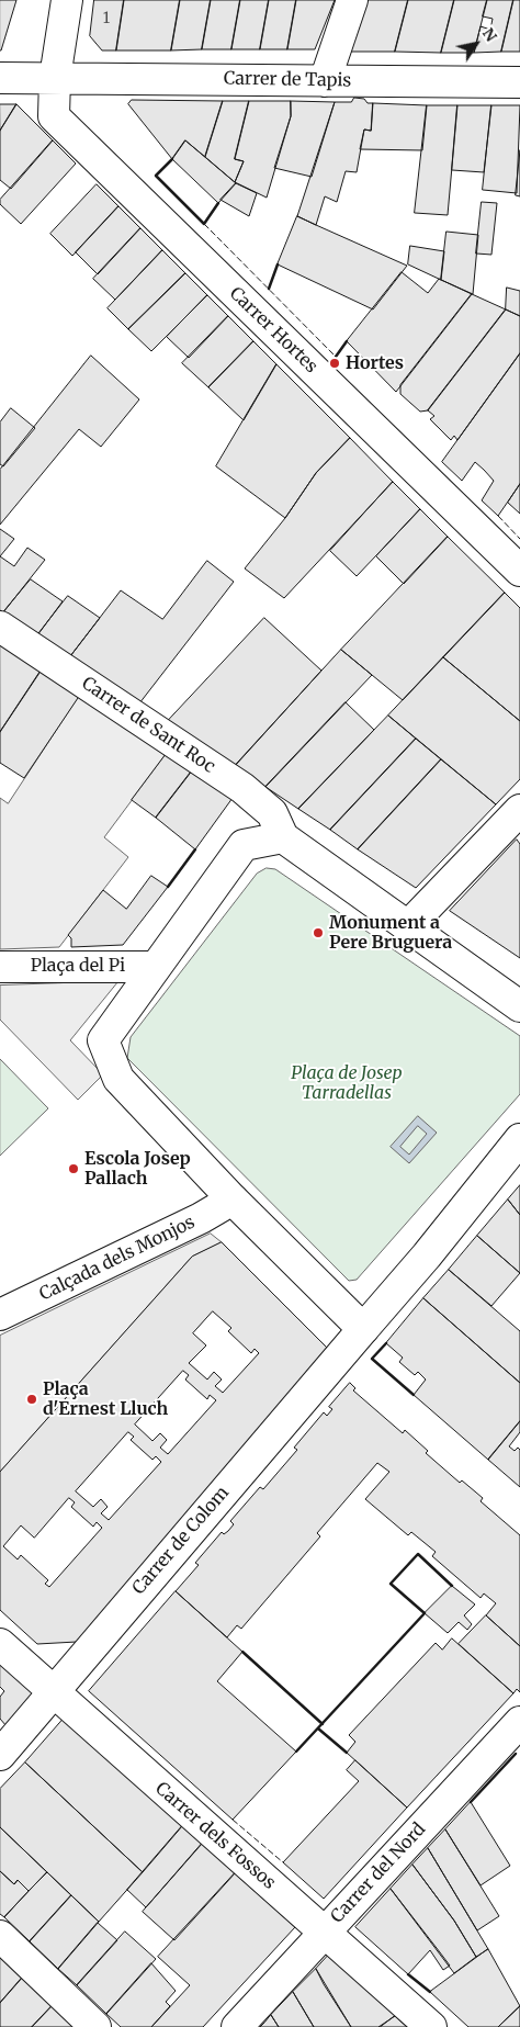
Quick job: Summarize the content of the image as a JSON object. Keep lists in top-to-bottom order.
{
  "streets": {
    "street": [
      "Carrer de Tapis",
      "Carrer Hortes",
      "Carrer de Sant Roc",
      "Plaça del Pi",
      "Calçada dels Monjos",
      "Carrer de Colom",
      "Carrer dels Fossos",
      "Carrer del Nord"
    ]
  },
  "crossings": [
    ["Carrer de Tapis", "Carrer Hortes"],
    ["Carrer de Colom", "Carrer dels Fossos"],
    ["Carrer dels Fossos", "Carrer del Nord"]
  ],
  "parks": ["Plaça de Josep Tarradellas"],
  "places": [
    "Hortes",
    "Monument a Pere Bruguera",
    "Escola Josep Pallach",
    "Plaça d'Ernest Lluch"
  ],
  "house_numbers": ["1"],
  "north": "top right"
}
